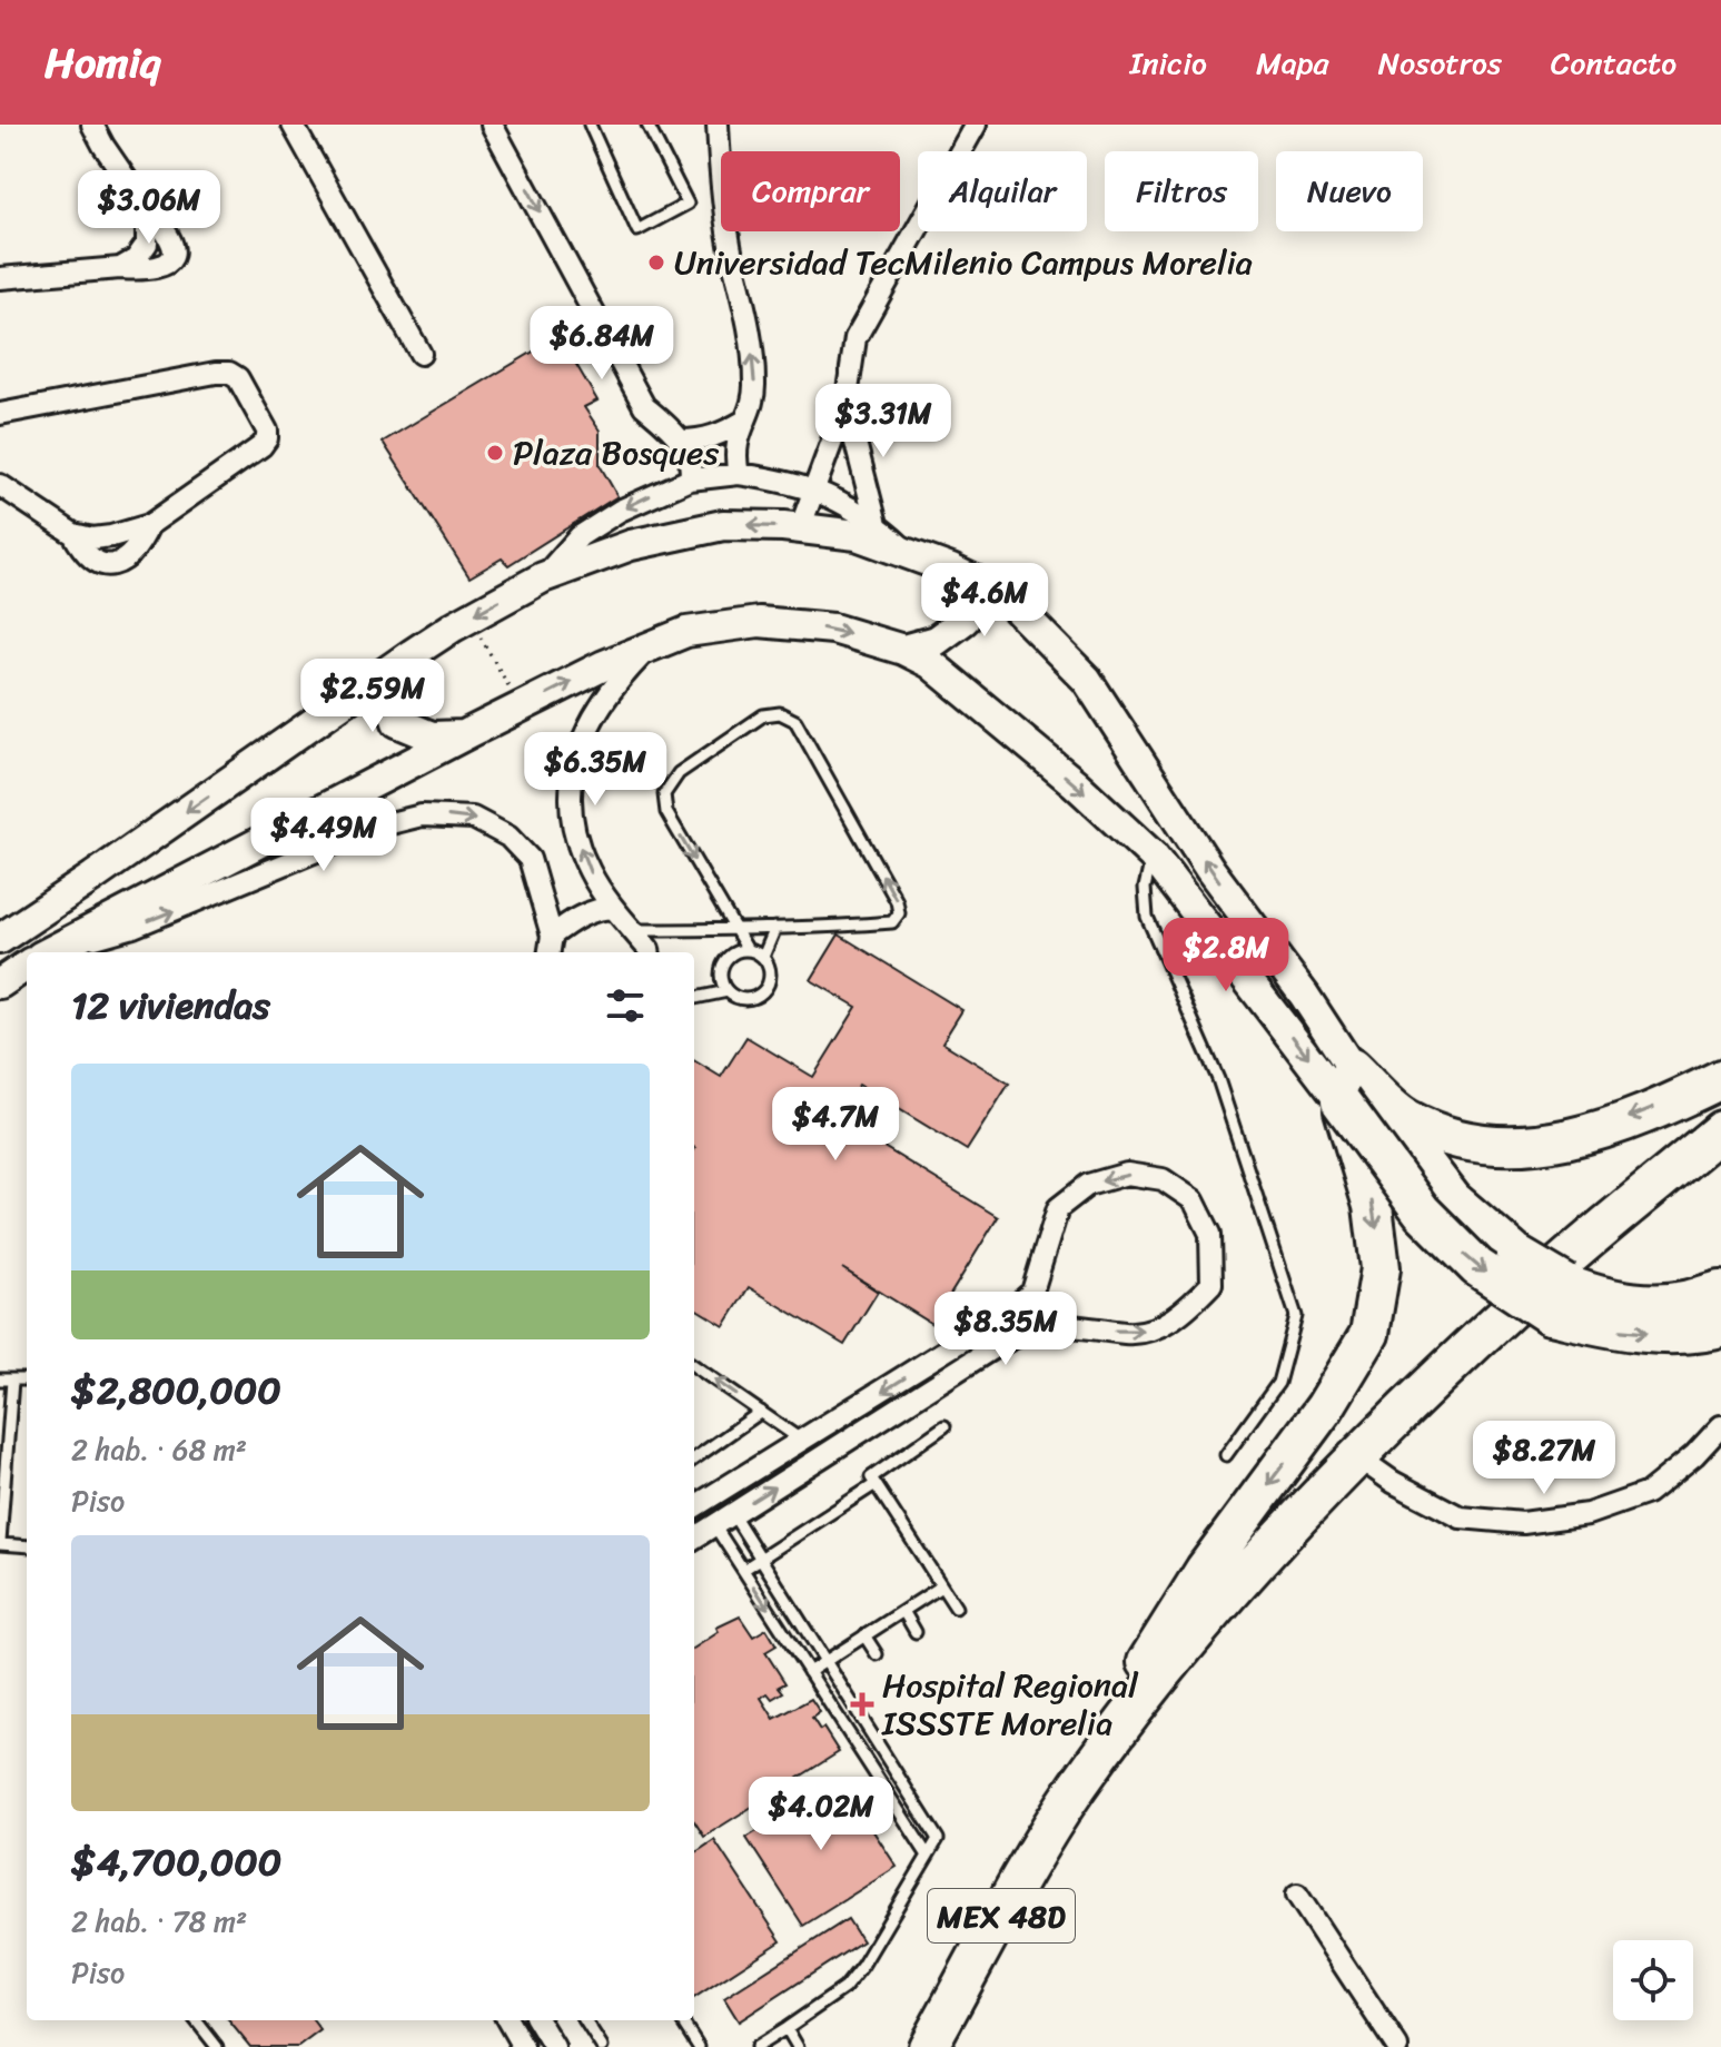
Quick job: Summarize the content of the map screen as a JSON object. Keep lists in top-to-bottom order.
{
  "streets": {
    "highway": ["MEX 48D"]
  },
  "places": {
    "other": ["Universidad TecMilenio Campus Morelia", "Plaza Bosques"],
    "health": ["Hospital Regional ISSSTE Morelia"]
  },
  "page": {
    "header": "Homiq",
    "nav": [
      "Inicio",
      "Mapa",
      "Nosotros",
      "Contacto"
    ],
    "chip": [
      "Comprar",
      "Alquilar",
      "Filtros",
      "Nuevo"
    ],
    "price": [
      "$3.06M",
      "$6.84M",
      "$3.31M",
      "$4.6M",
      "$2.59M",
      "$6.35M",
      "$4.49M",
      "$2.8M",
      "$4.7M",
      "$8.35M",
      "$8.27M",
      "$4.02M"
    ],
    "heading": "12 viviendas",
    "list": [
      {
        "name": "$2,800,000",
        "note": "2 hab. · 68 m² · Piso"
      },
      {
        "name": "$4,700,000",
        "note": "2 hab. · 78 m² · Piso"
      }
    ]
  }
}
